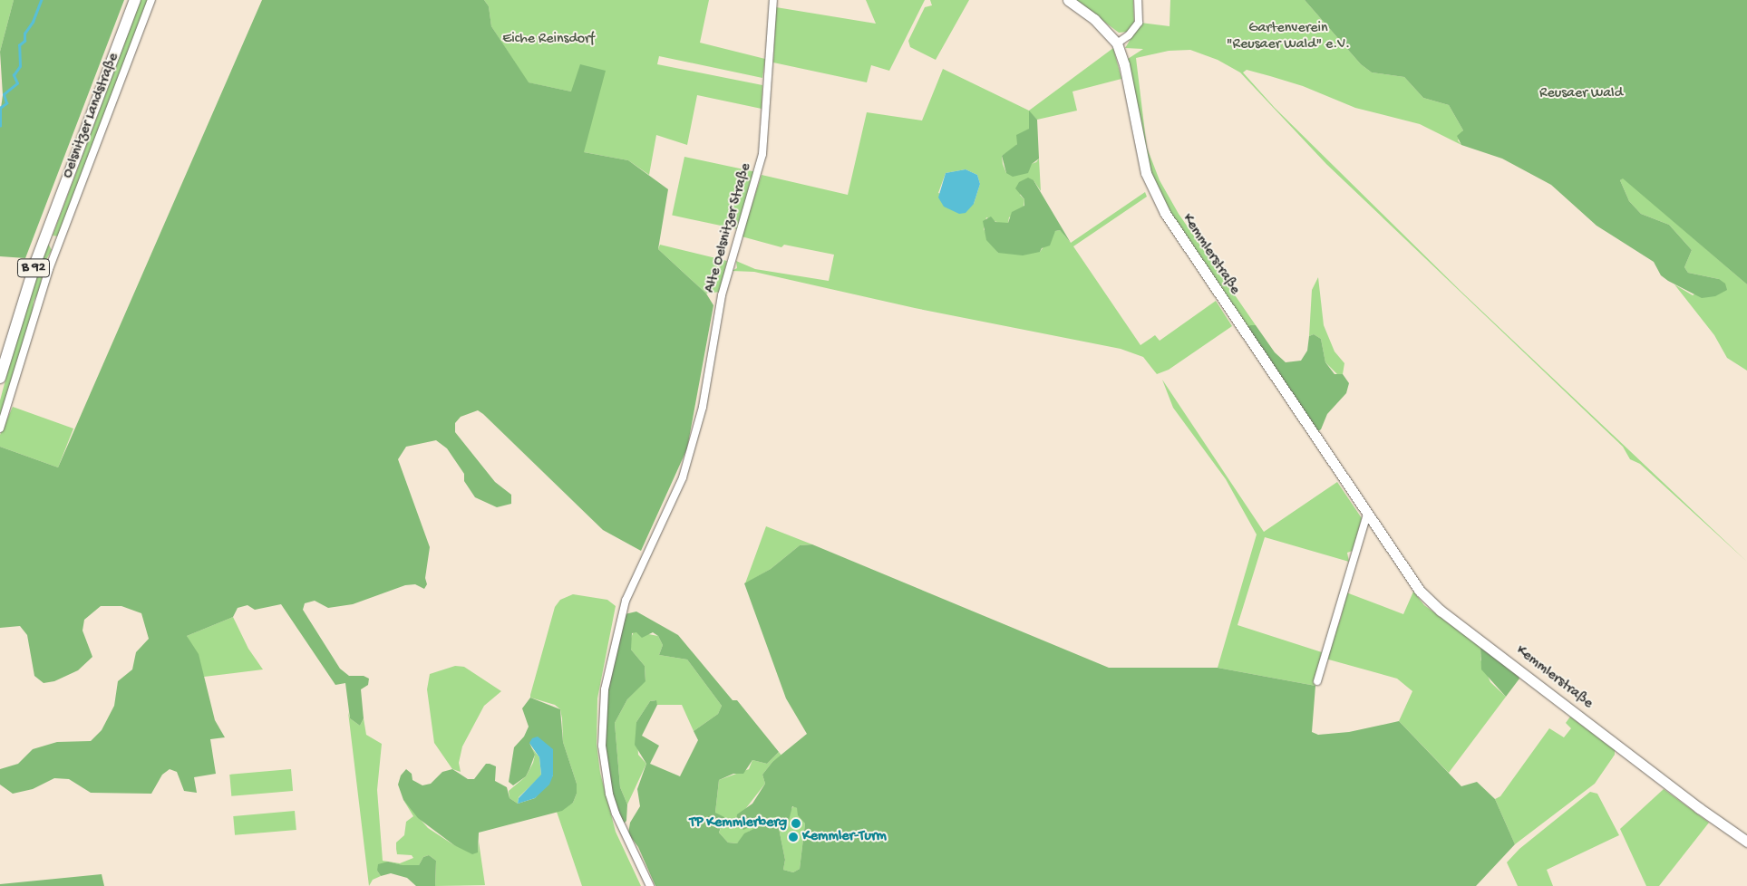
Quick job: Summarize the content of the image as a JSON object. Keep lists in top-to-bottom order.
{
  "streets": {
    "main road": ["Oelsnitzer Landstraße", "B 92"],
    "street": ["Alte Oelsnitzer Straße", "Kemmlerstraße"]
  },
  "parks": ["Gartenverein \"Reusaer Wald\" e.V.", "Eiche Reinsdorf", "Reusaer Wald"],
  "places": ["TP Kemmlerberg", "Kemmler-Turm"]
}
